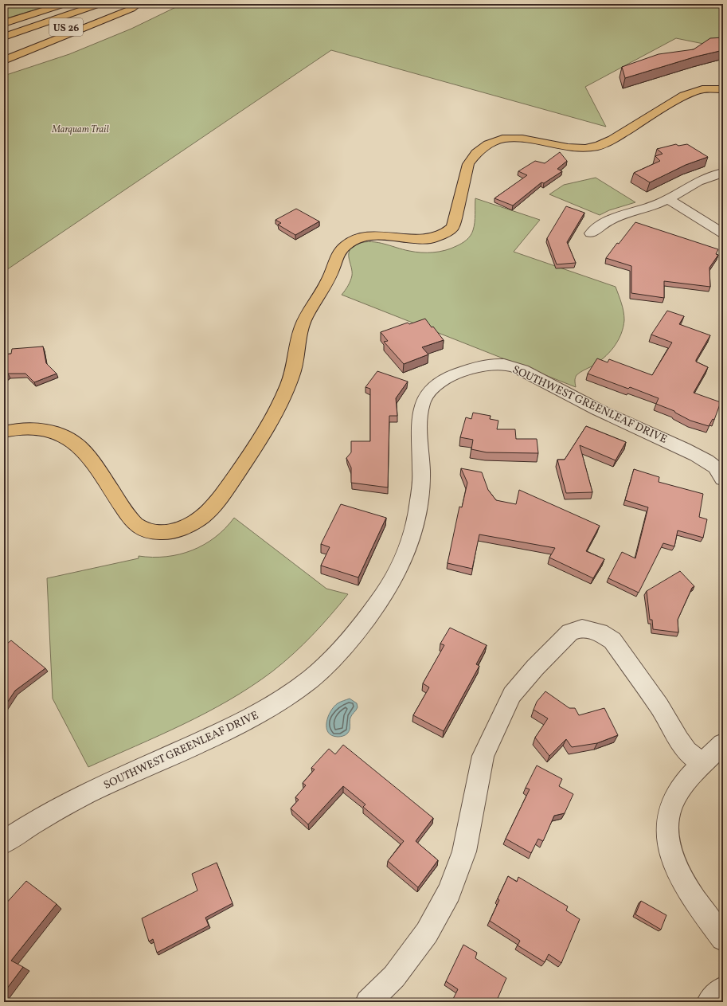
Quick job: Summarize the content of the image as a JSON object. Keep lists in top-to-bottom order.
{
  "streets": {
    "main road": ["US 26"],
    "street": ["SOUTHWEST GREENLEAF DRIVE"]
  },
  "parks": ["Marquam Trail"]
}
